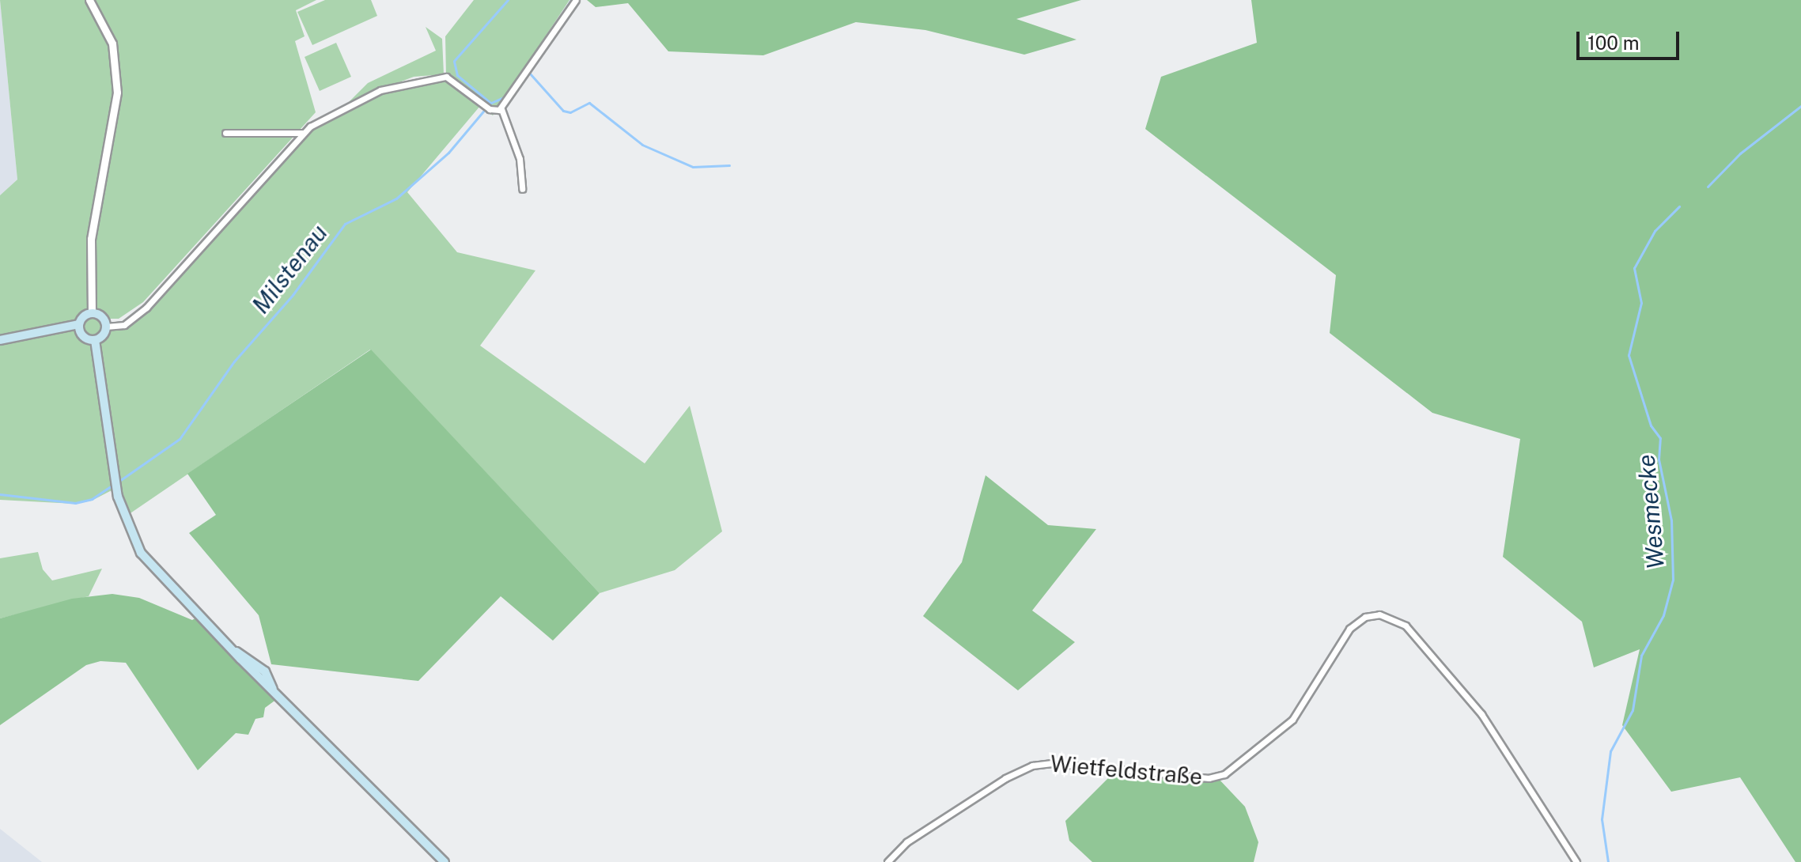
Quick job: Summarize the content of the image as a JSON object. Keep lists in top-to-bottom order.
{
  "streets": {
    "street": ["Wietfeldstraße"]
  },
  "water": ["Milstenau", "Wesmecke"],
  "scale_bar": "100 m"
}
